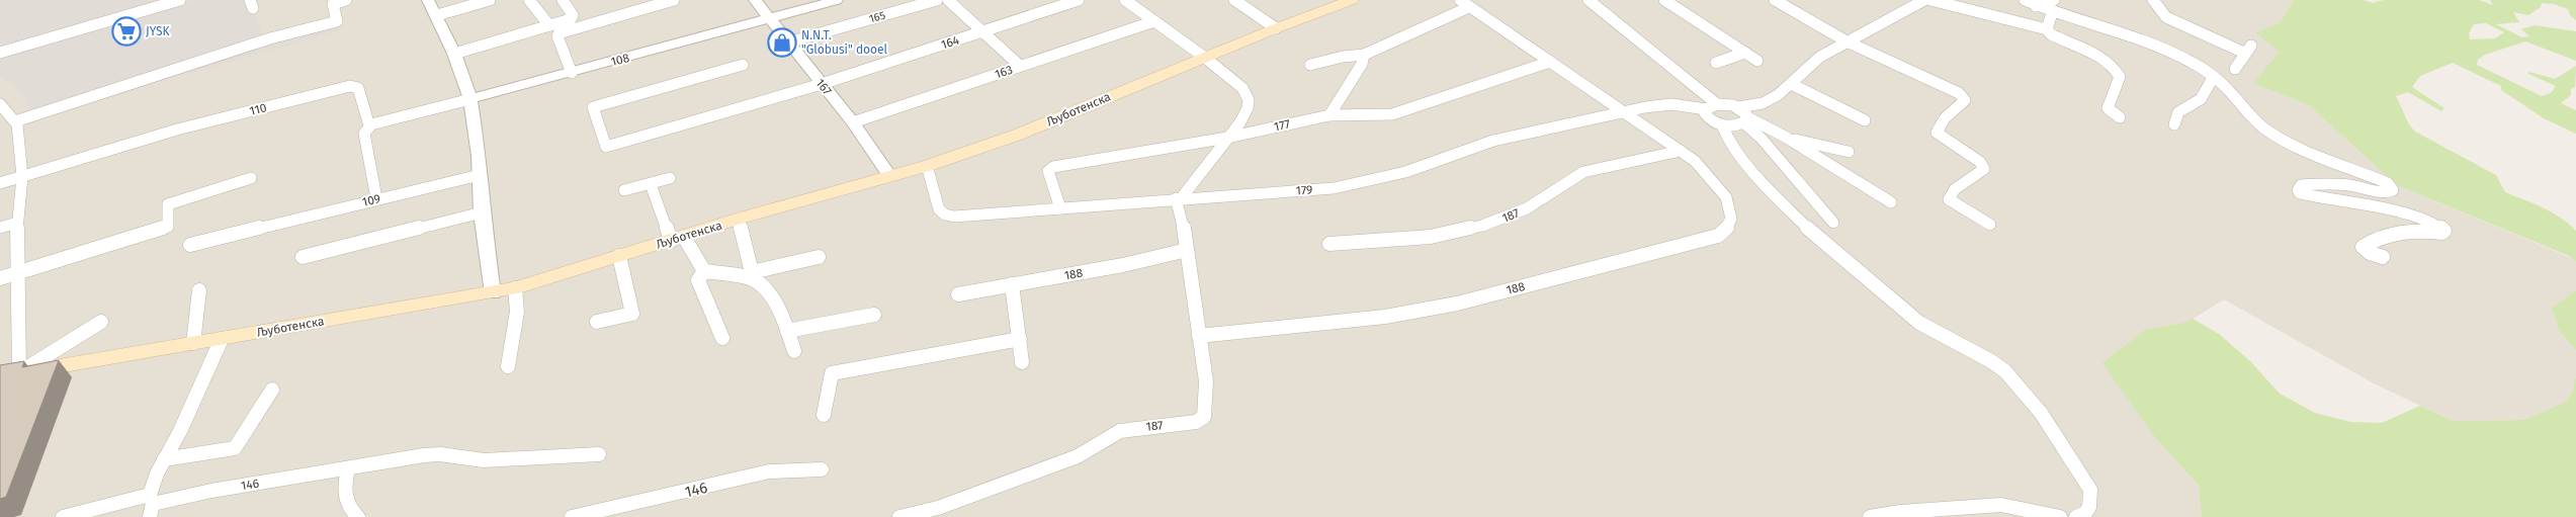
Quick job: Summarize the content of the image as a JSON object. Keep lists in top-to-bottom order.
{
  "streets": {
    "main road": ["Љуботенска"],
    "street": [
      "165",
      "164",
      "108",
      "163",
      "167",
      "110",
      "177",
      "179",
      "109",
      "187",
      "188",
      "146"
    ]
  },
  "crossings": [
    ["165", "167"],
    ["164", "167"],
    ["108", "167"],
    ["163", "167"],
    ["167", "Љуботенска"],
    ["Љуботенска", "179"],
    ["177", "179"],
    ["179", "187"],
    ["187", "188"]
  ],
  "places": {
    "supermarket": ["JYSK"],
    "shop": ["N.N.T. \"Globusi\" dooel"]
  }
}
